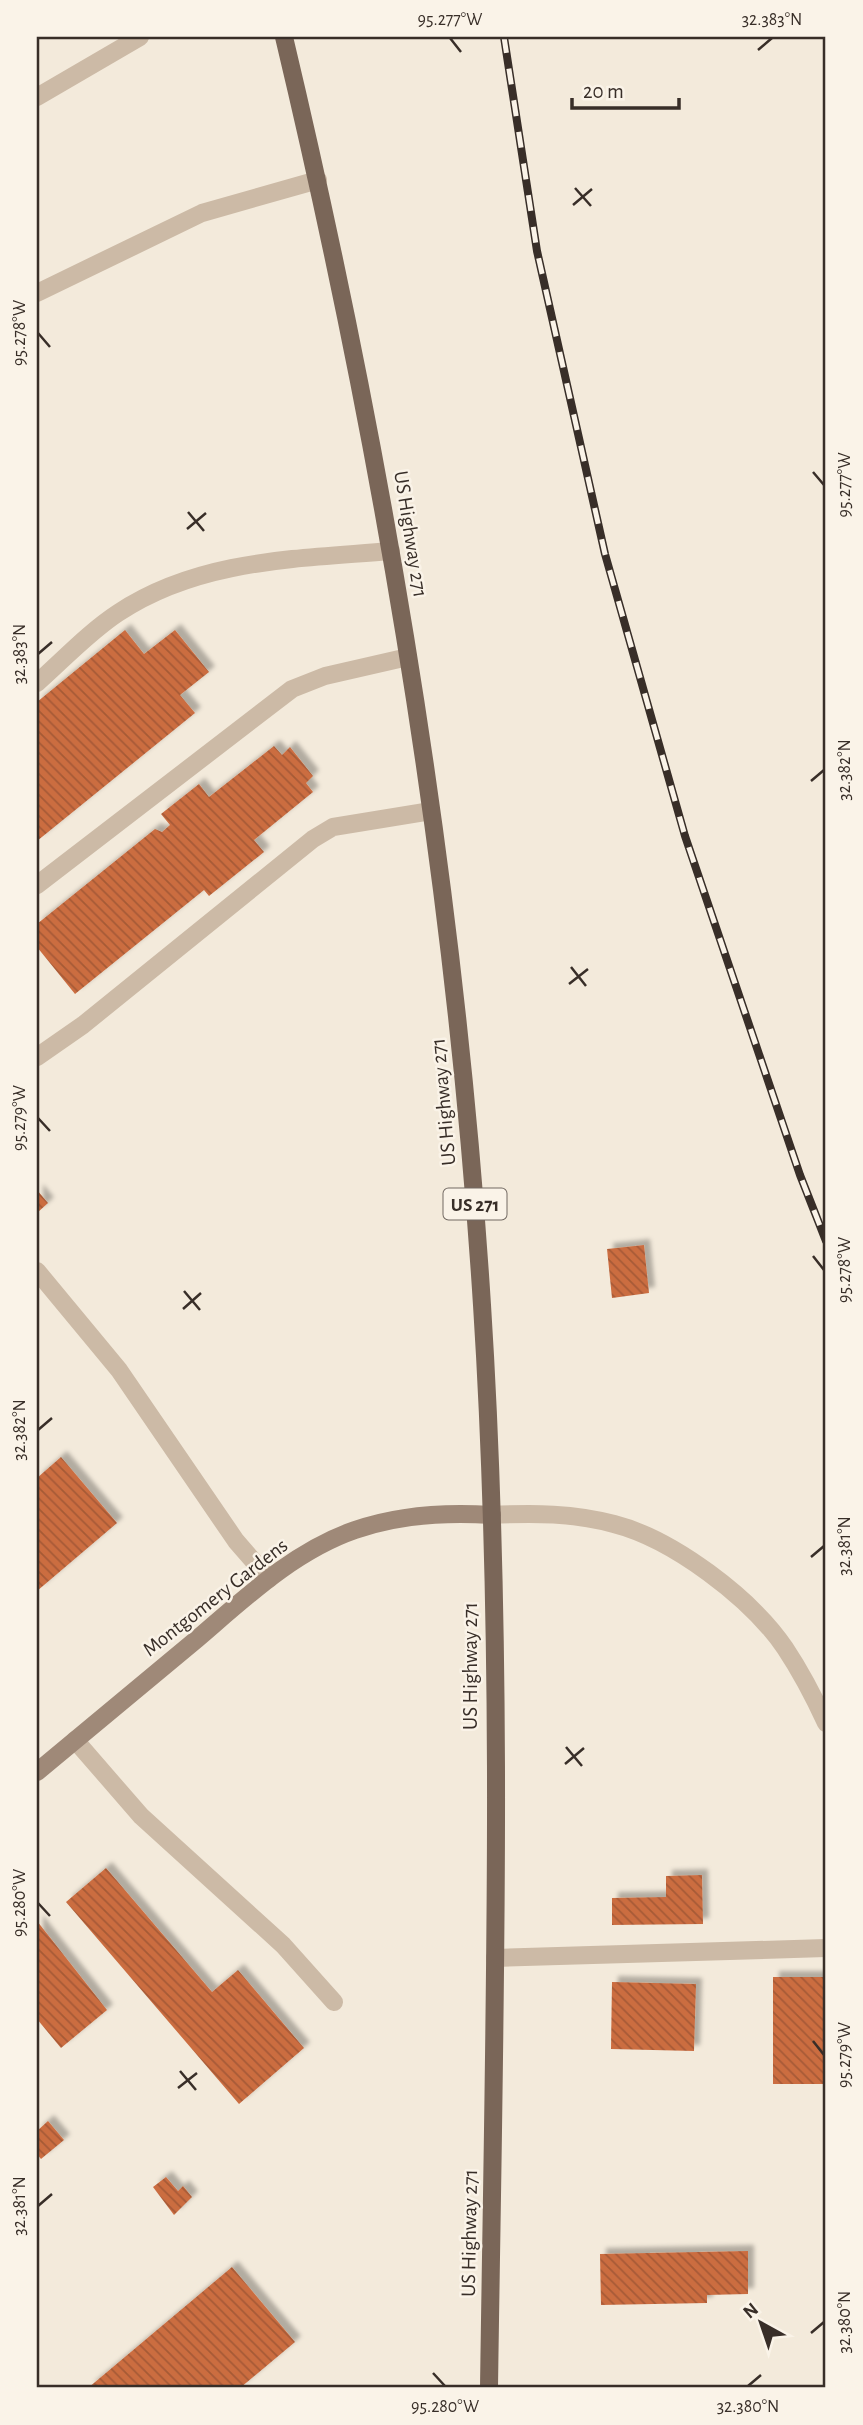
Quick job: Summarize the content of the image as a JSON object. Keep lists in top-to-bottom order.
{
  "streets": {
    "main road": ["US Highway 271", "US 271"],
    "street": ["Montgomery Gardens"]
  },
  "crossings": [
    ["US Highway 271", "Montgomery Gardens"]
  ],
  "scale_bar": "20 m",
  "north": "top left",
  "coordinates": [
    "95.277°W",
    "32.383°N",
    "95.278°W",
    "32.382°N",
    "95.279°W",
    "32.381°N",
    "95.280°W",
    "32.380°N"
  ]
}
